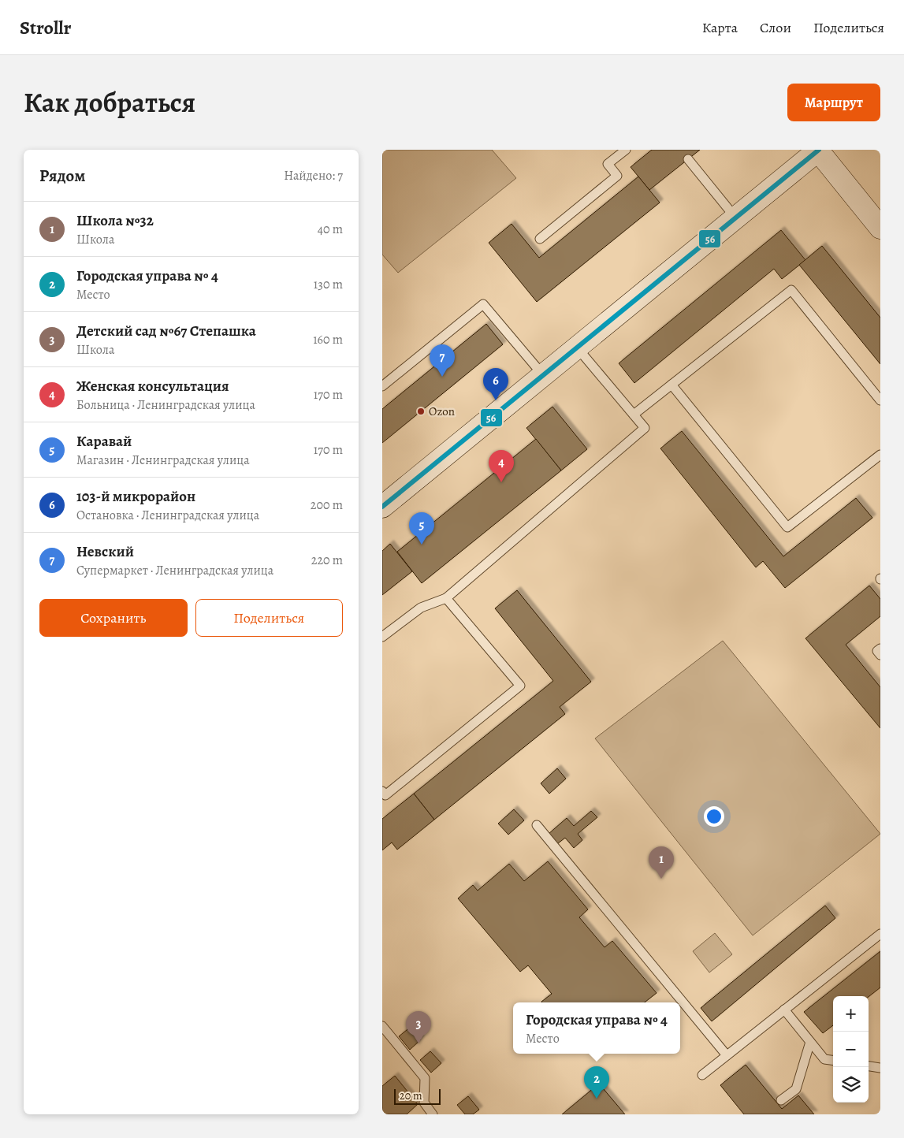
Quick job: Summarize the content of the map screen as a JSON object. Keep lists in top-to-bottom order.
{
  "places": ["Ozon"],
  "lines": ["transit line 56"],
  "scale_bar": "20 m",
  "page": {
    "header": "Strollr",
    "nav": ["Карта", "Слои", "Поделиться"],
    "title": "Как добраться",
    "buttons": [
      "Маршрут",
      ["Сохранить", "Поделиться"]
    ],
    "heading": ["Рядом", "Найдено: 7"],
    "list": [
      {
        "mark": "1",
        "name": "Школа №32",
        "note": "Школа",
        "value": "40 m"
      },
      {
        "mark": "2",
        "name": "Городская управа № 4",
        "note": "Место",
        "value": "130 m"
      },
      {
        "mark": "3",
        "name": "Детский сад №67 Степашка",
        "note": "Школа",
        "value": "160 m"
      },
      {
        "mark": "4",
        "name": "Женская консультация",
        "note": "Больница · Ленинградская улица",
        "value": "170 m"
      },
      {
        "mark": "5",
        "name": "Каравай",
        "note": "Магазин · Ленинградская улица",
        "value": "170 m"
      },
      {
        "mark": "6",
        "name": "103-й микрорайон",
        "note": "Остановка · Ленинградская улица",
        "value": "200 m"
      },
      {
        "mark": "7",
        "name": "Невский",
        "note": "Супермаркет · Ленинградская улица",
        "value": "220 m"
      }
    ],
    "pins": [
      "7",
      "6",
      "4",
      "5",
      "1",
      "3",
      "2"
    ],
    "map_buttons": ["+", "−"],
    "popup": ["Городская управа № 4", "Место"],
    "scale": "20 m"
  }
}
